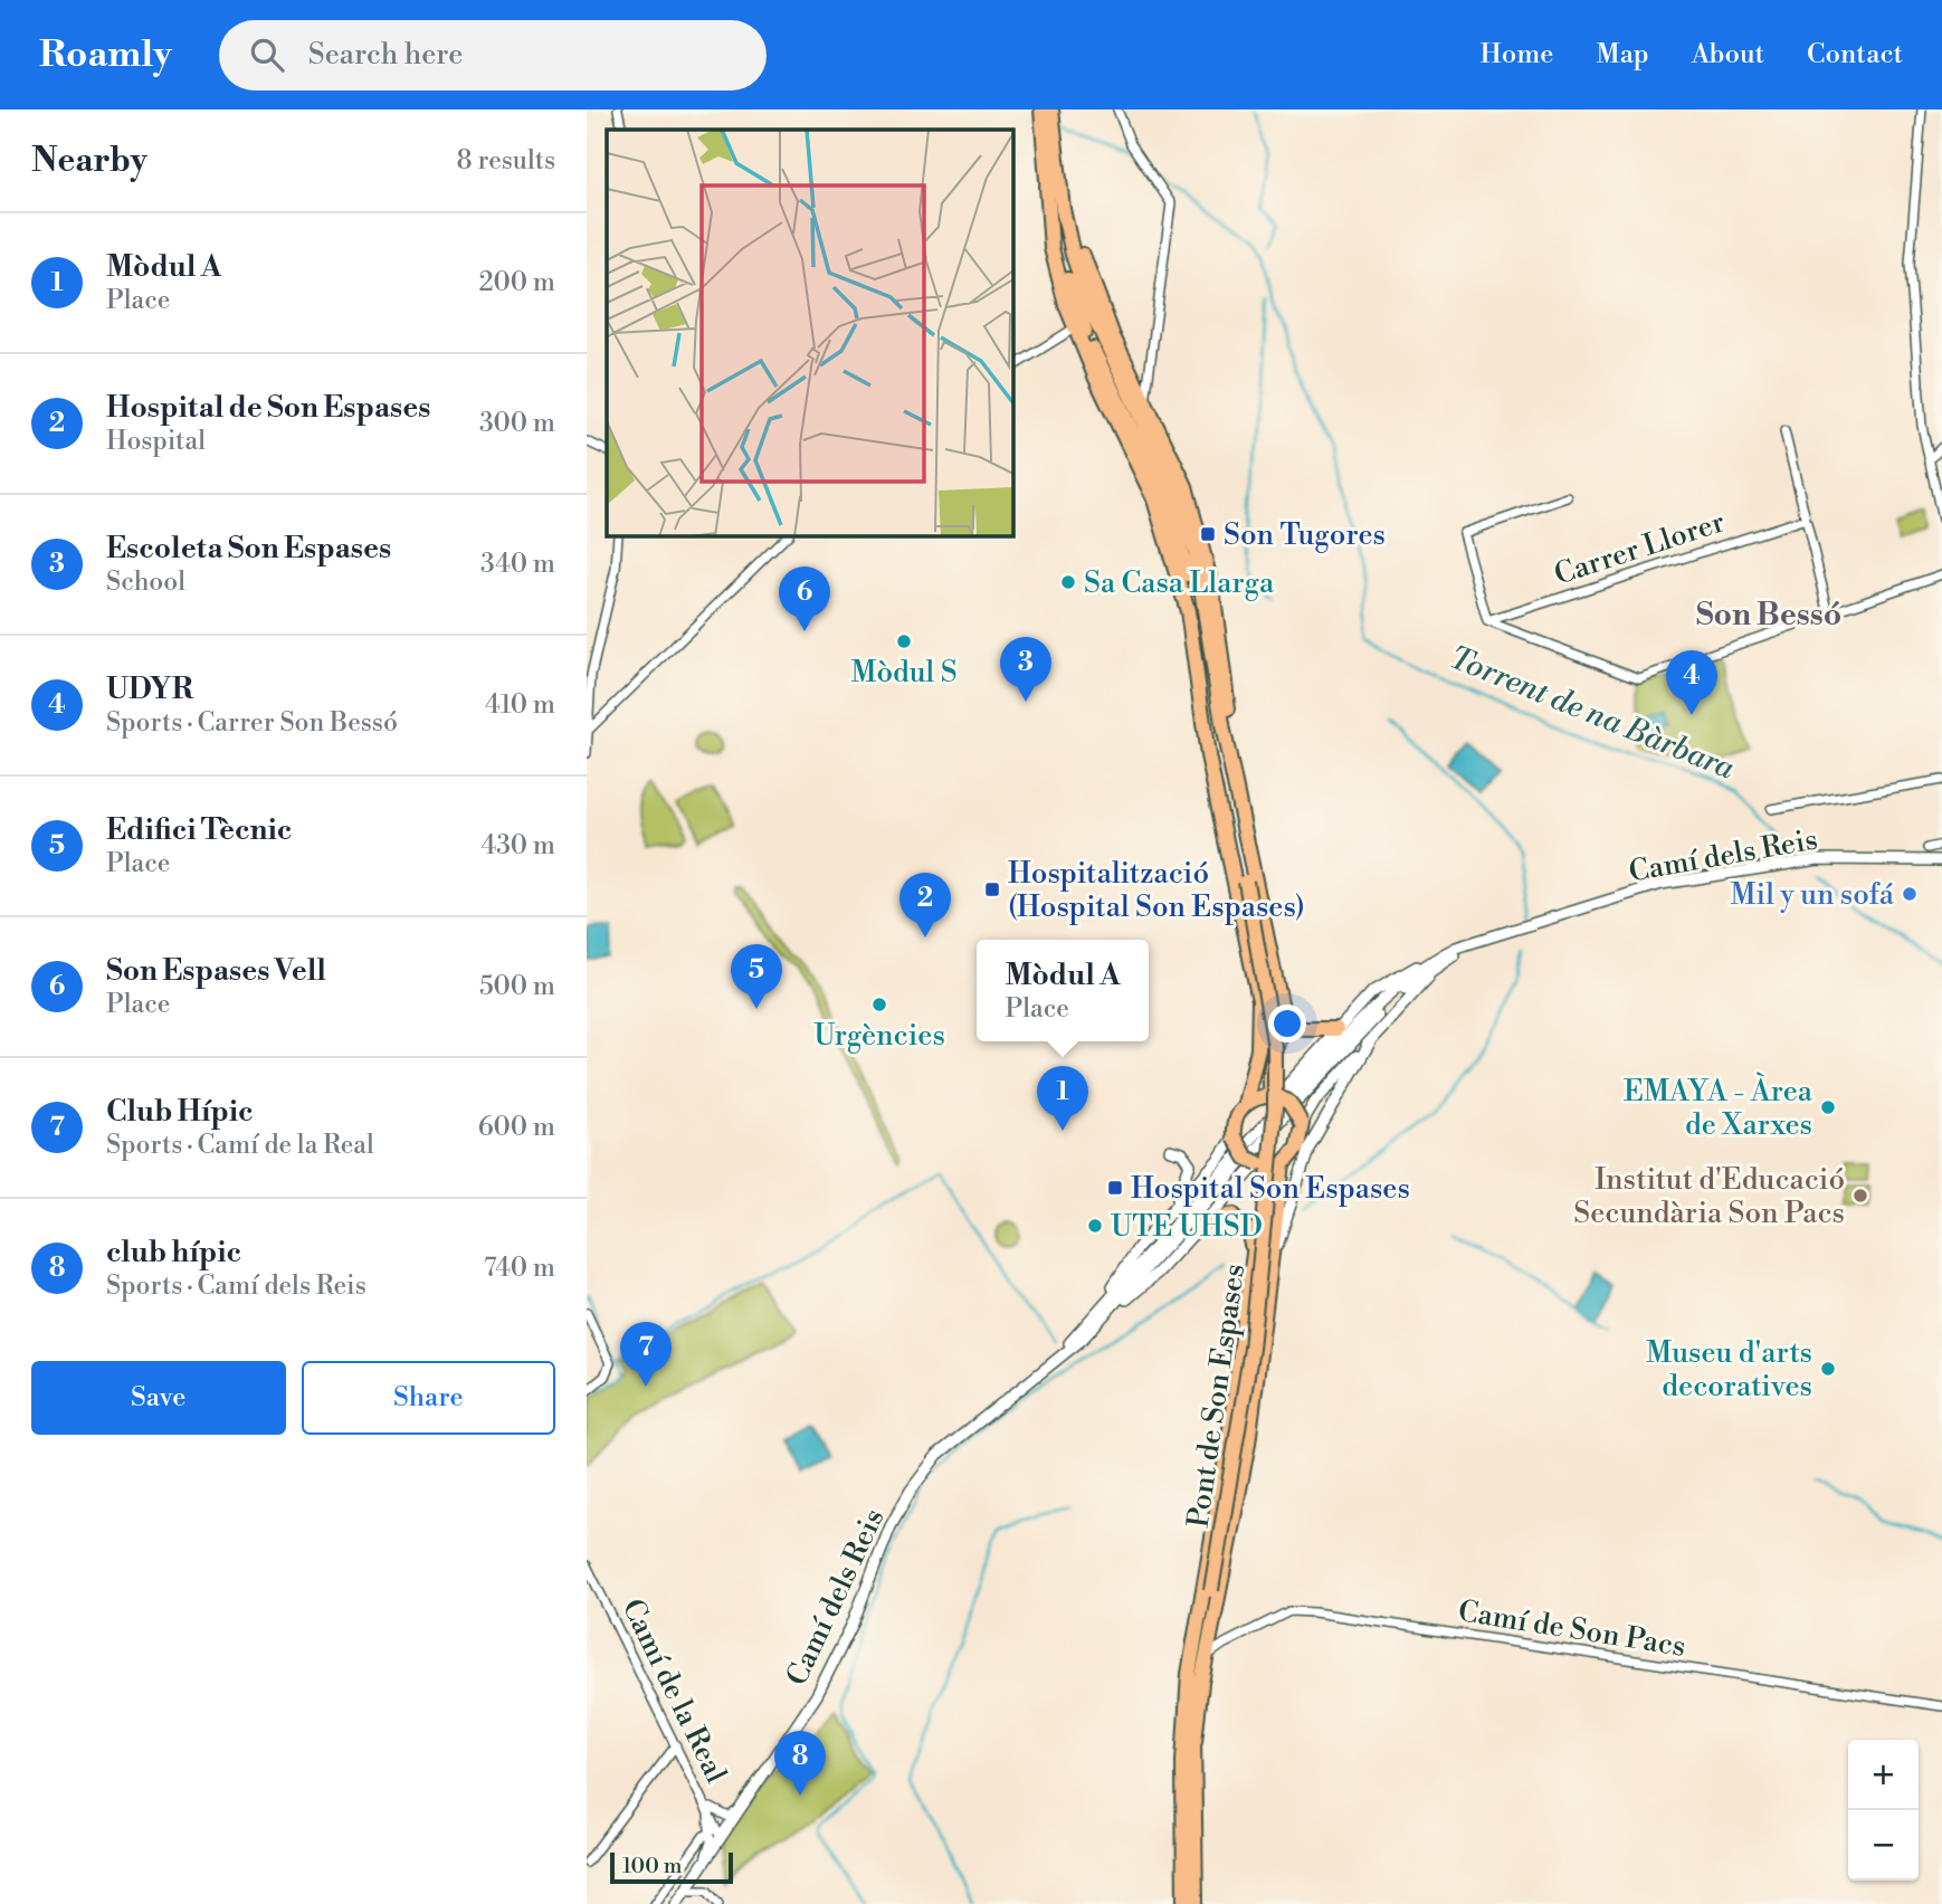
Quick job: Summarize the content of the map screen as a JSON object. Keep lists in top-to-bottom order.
{
  "streets": {
    "main road": ["Pont de Son Espases"],
    "street": [
      "Carrer Llorer",
      "Camí dels Reis",
      "Camí de Son Pacs",
      "Camí de la Real"
    ]
  },
  "crossings": [
    ["Camí dels Reis", "Camí de la Real"]
  ],
  "districts": ["Son Bessó"],
  "water": ["Torrent de na Bàrbara"],
  "places": {
    "transit": ["Son Tugores", "Hospitalització (Hospital Son Espases)", "Hospital Son Espases"],
    "other": [
      "Sa Casa Llarga",
      "Mòdul S",
      "Mil y un sofá",
      "Urgències",
      "EMAYA - Àrea de Xarxes",
      "Institut d'Educació Secundària Son Pacs",
      "UTE UHSD",
      "Museu d'arts decoratives"
    ]
  },
  "scale_bar": "100 m",
  "page": {
    "header": "Roamly",
    "search": "Search here",
    "nav": [
      "Home",
      "Map",
      "About",
      "Contact"
    ],
    "heading": ["Nearby", "8 results"],
    "list": [
      {
        "mark": "1",
        "name": "Mòdul A",
        "note": "Place",
        "value": "200 m"
      },
      {
        "mark": "2",
        "name": "Hospital de Son Espases",
        "note": "Hospital",
        "value": "300 m"
      },
      {
        "mark": "3",
        "name": "Escoleta Son Espases",
        "note": "School",
        "value": "340 m"
      },
      {
        "mark": "4",
        "name": "UDYR",
        "note": "Sports · Carrer Son Bessó",
        "value": "410 m"
      },
      {
        "mark": "5",
        "name": "Edifici Tècnic",
        "note": "Place",
        "value": "430 m"
      },
      {
        "mark": "6",
        "name": "Son Espases Vell",
        "note": "Place",
        "value": "500 m"
      },
      {
        "mark": "7",
        "name": "Club Hípic",
        "note": "Sports · Camí de la Real",
        "value": "600 m"
      },
      {
        "mark": "8",
        "name": "club hípic",
        "note": "Sports · Camí dels Reis",
        "value": "740 m"
      }
    ],
    "pins": [
      "6",
      "3",
      "4",
      "2",
      "5",
      "1",
      "7",
      "8"
    ],
    "popup": ["Mòdul A", "Place"],
    "buttons": ["Save", "Share"],
    "map_buttons": ["+", "−"],
    "scale": "100 m"
  }
}
